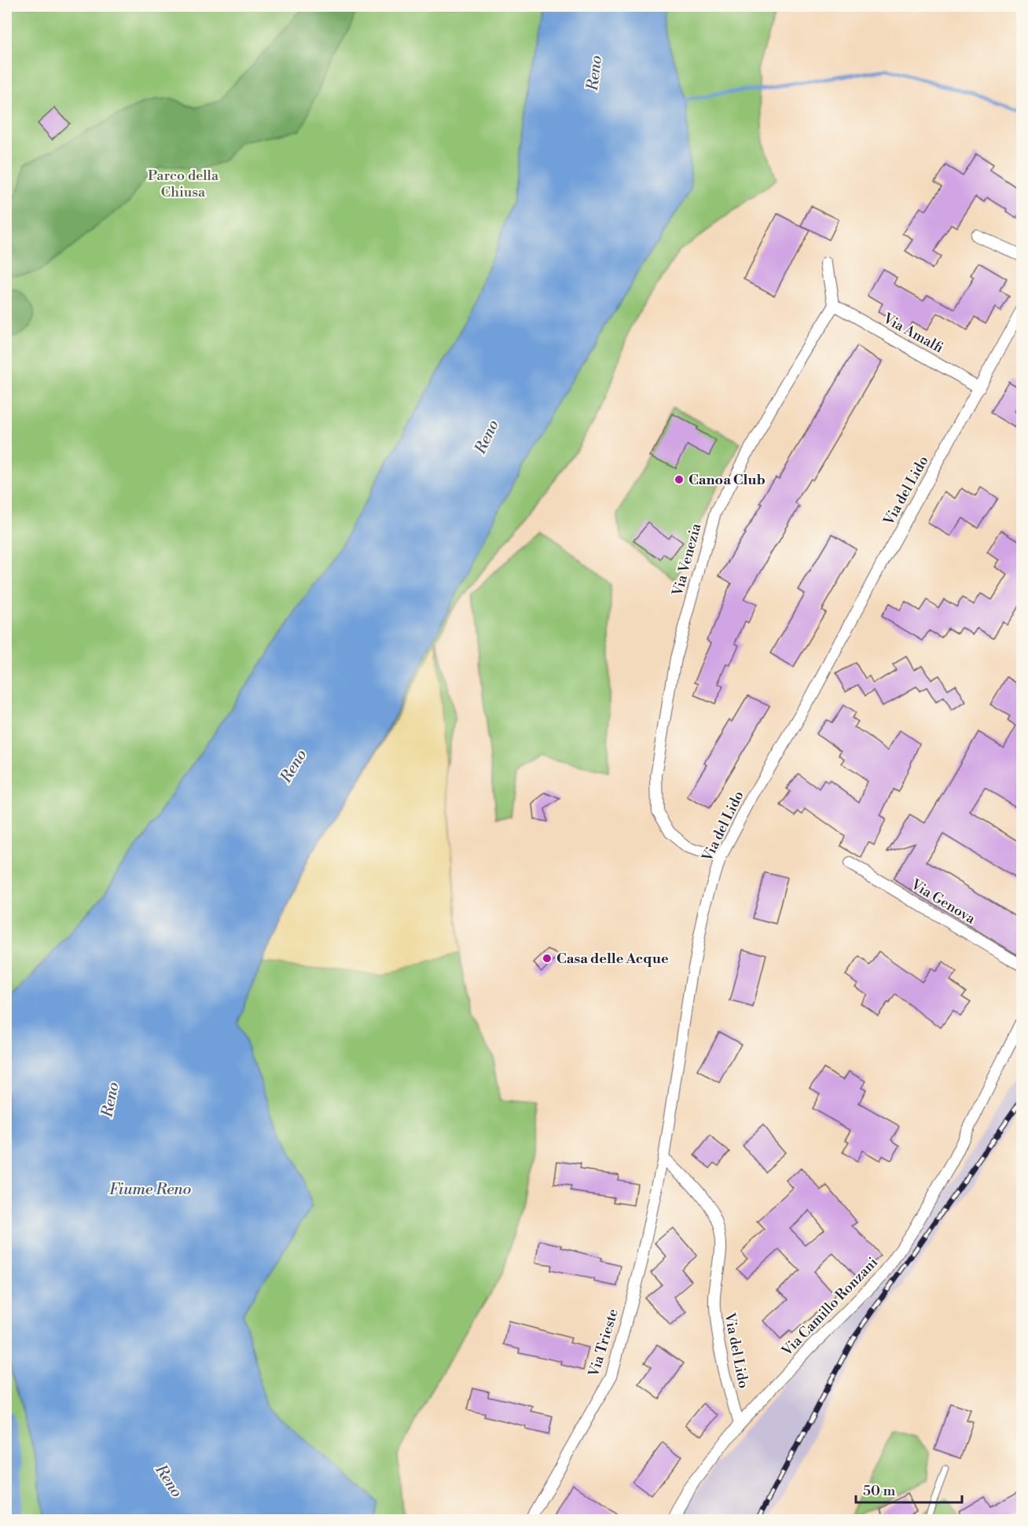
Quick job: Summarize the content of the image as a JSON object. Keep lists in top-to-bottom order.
{
  "streets": {
    "street": [
      "Via Amalfi",
      "Via del Lido",
      "Via Venezia",
      "Via Genova",
      "Via Camillo Ronzani",
      "Via Trieste"
    ]
  },
  "crossings": [
    ["Via Amalfi", "Via del Lido"],
    ["Via Amalfi", "Via Venezia"],
    ["Via del Lido", "Via Venezia"],
    ["Via del Lido", "Via Camillo Ronzani"],
    ["Via del Lido", "Via Trieste"]
  ],
  "water": ["Reno", "Fiume Reno"],
  "parks": ["Parco della Chiusa"],
  "places": ["Canoa Club", "Casa delle Acque"],
  "scale_bar": "50 m"
}
